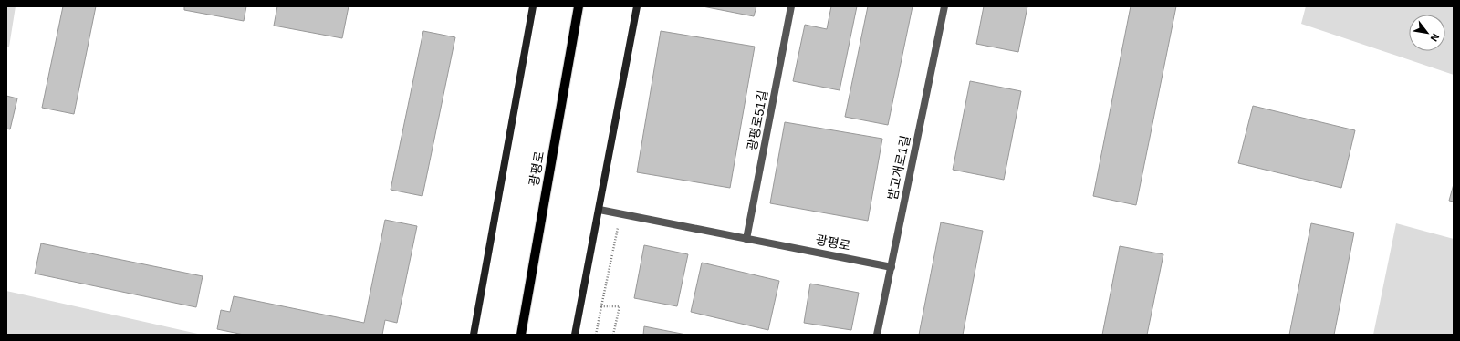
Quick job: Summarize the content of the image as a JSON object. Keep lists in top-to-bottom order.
{
  "streets": {
    "main road": ["광평로"],
    "street": ["광평로51길", "밤고개로1길"]
  },
  "crossings": [
    ["광평로51길", "광평로"],
    ["밤고개로1길", "광평로"]
  ],
  "north": "bottom right"
}
